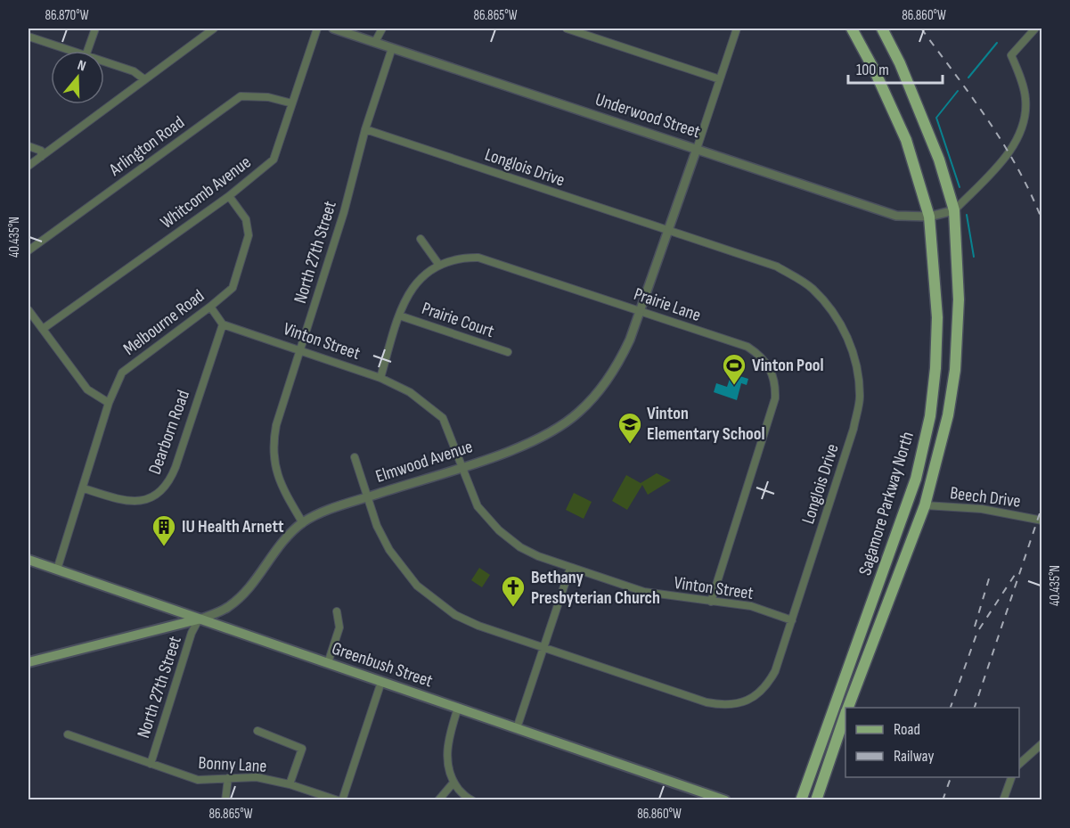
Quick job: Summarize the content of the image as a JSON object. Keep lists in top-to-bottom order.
{
  "streets": {
    "main road": ["Elmwood Avenue", "Sagamore Parkway North", "Greenbush Street"],
    "street": [
      "Underwood Street",
      "Arlington Road",
      "Longlois Drive",
      "Whitcomb Avenue",
      "North 27th Street",
      "Prairie Lane",
      "Prairie Court",
      "Melbourne Road",
      "Vinton Street",
      "Dearborn Road",
      "Beech Drive",
      "Bonny Lane"
    ]
  },
  "crossings": [
    ["Underwood Street", "North 27th Street"],
    ["Underwood Street", "Elmwood Avenue"],
    ["Underwood Street", "Sagamore Parkway North"],
    ["Arlington Road", "Whitcomb Avenue"],
    ["Longlois Drive", "North 27th Street"],
    ["Longlois Drive", "Vinton Street"],
    ["Longlois Drive", "Elmwood Avenue"],
    ["Whitcomb Avenue", "Melbourne Road"],
    ["North 27th Street", "Vinton Street"],
    ["North 27th Street", "Elmwood Avenue"],
    ["North 27th Street", "Greenbush Street"],
    ["North 27th Street", "Bonny Lane"],
    ["Prairie Lane", "Prairie Court"],
    ["Prairie Lane", "Vinton Street"],
    ["Prairie Lane", "Elmwood Avenue"],
    ["Melbourne Road", "Dearborn Road"],
    ["Melbourne Road", "Greenbush Street"],
    ["Vinton Street", "Dearborn Road"],
    ["Vinton Street", "Elmwood Avenue"],
    ["Elmwood Avenue", "Greenbush Street"],
    ["Beech Drive", "Sagamore Parkway North"]
  ],
  "places": {
    "sports": ["Vinton Pool"],
    "school or university": ["Vinton Elementary School"],
    "building": ["IU Health Arnett"],
    "church": ["Bethany Presbyterian Church"]
  },
  "legend": ["Road", "Railway"],
  "scale_bar": "100 m",
  "north": "top",
  "coordinates": [
    "86.870°W",
    "86.865°W",
    "86.860°W",
    "40.435°N"
  ]
}
